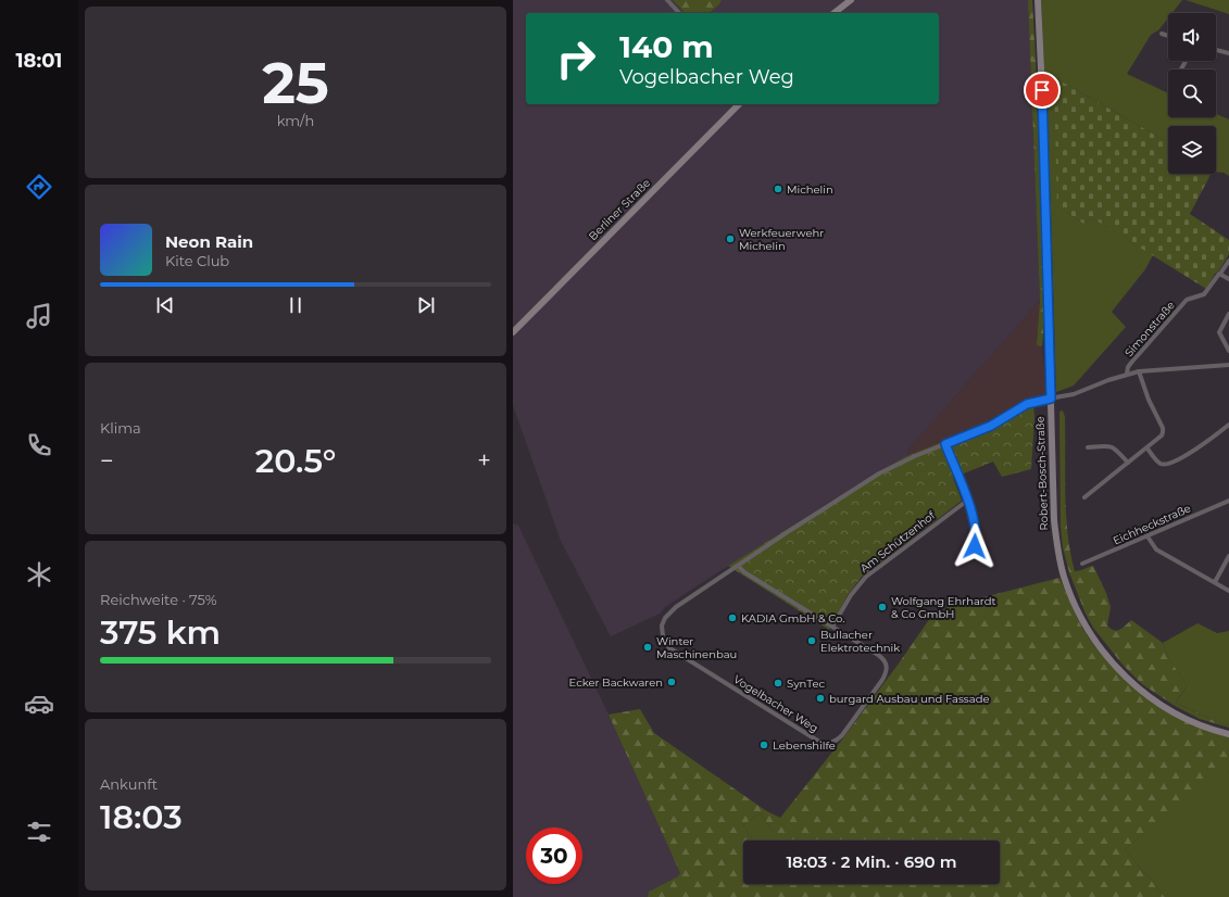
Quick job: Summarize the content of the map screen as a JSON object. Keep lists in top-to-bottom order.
{
  "streets": {
    "main road": ["Berliner Straße", "Robert-Bosch-Straße"],
    "street": [
      "Simonstraße",
      "Eichheckstraße",
      "Am Schützenhof",
      "Vogelbacher Weg"
    ]
  },
  "crossings": [
    ["Simonstraße", "Vogelbacher Weg"],
    ["Robert-Bosch-Straße", "Vogelbacher Weg"],
    ["Am Schützenhof", "Vogelbacher Weg"]
  ],
  "places": [
    "Michelin",
    "Werkfeuerwehr Michelin",
    "Wolfgang Ehrhardt & Co GmbH",
    "KADIA GmbH & Co.",
    "Bullacher Elektrotechnik",
    "Winter Maschinenbau",
    "Ecker Backwaren",
    "SynTec",
    "burgard Ausbau und Fassade",
    "Lebenshilfe"
  ],
  "page": {
    "tabs": "18:01",
    "tile": [
      ["25", "km/h"],
      "Klima",
      ["Reichweite · 75%", "375 km"],
      ["Ankunft", "18:03"]
    ],
    "turn": ["140 m", "Vogelbacher Weg"],
    "song": ["Neon Rain", "Kite Club"],
    "heat": ["−", "20.5°", "+"],
    "limit": "30",
    "trip": "18:03 · 2 Min. · 690 m"
  }
}
